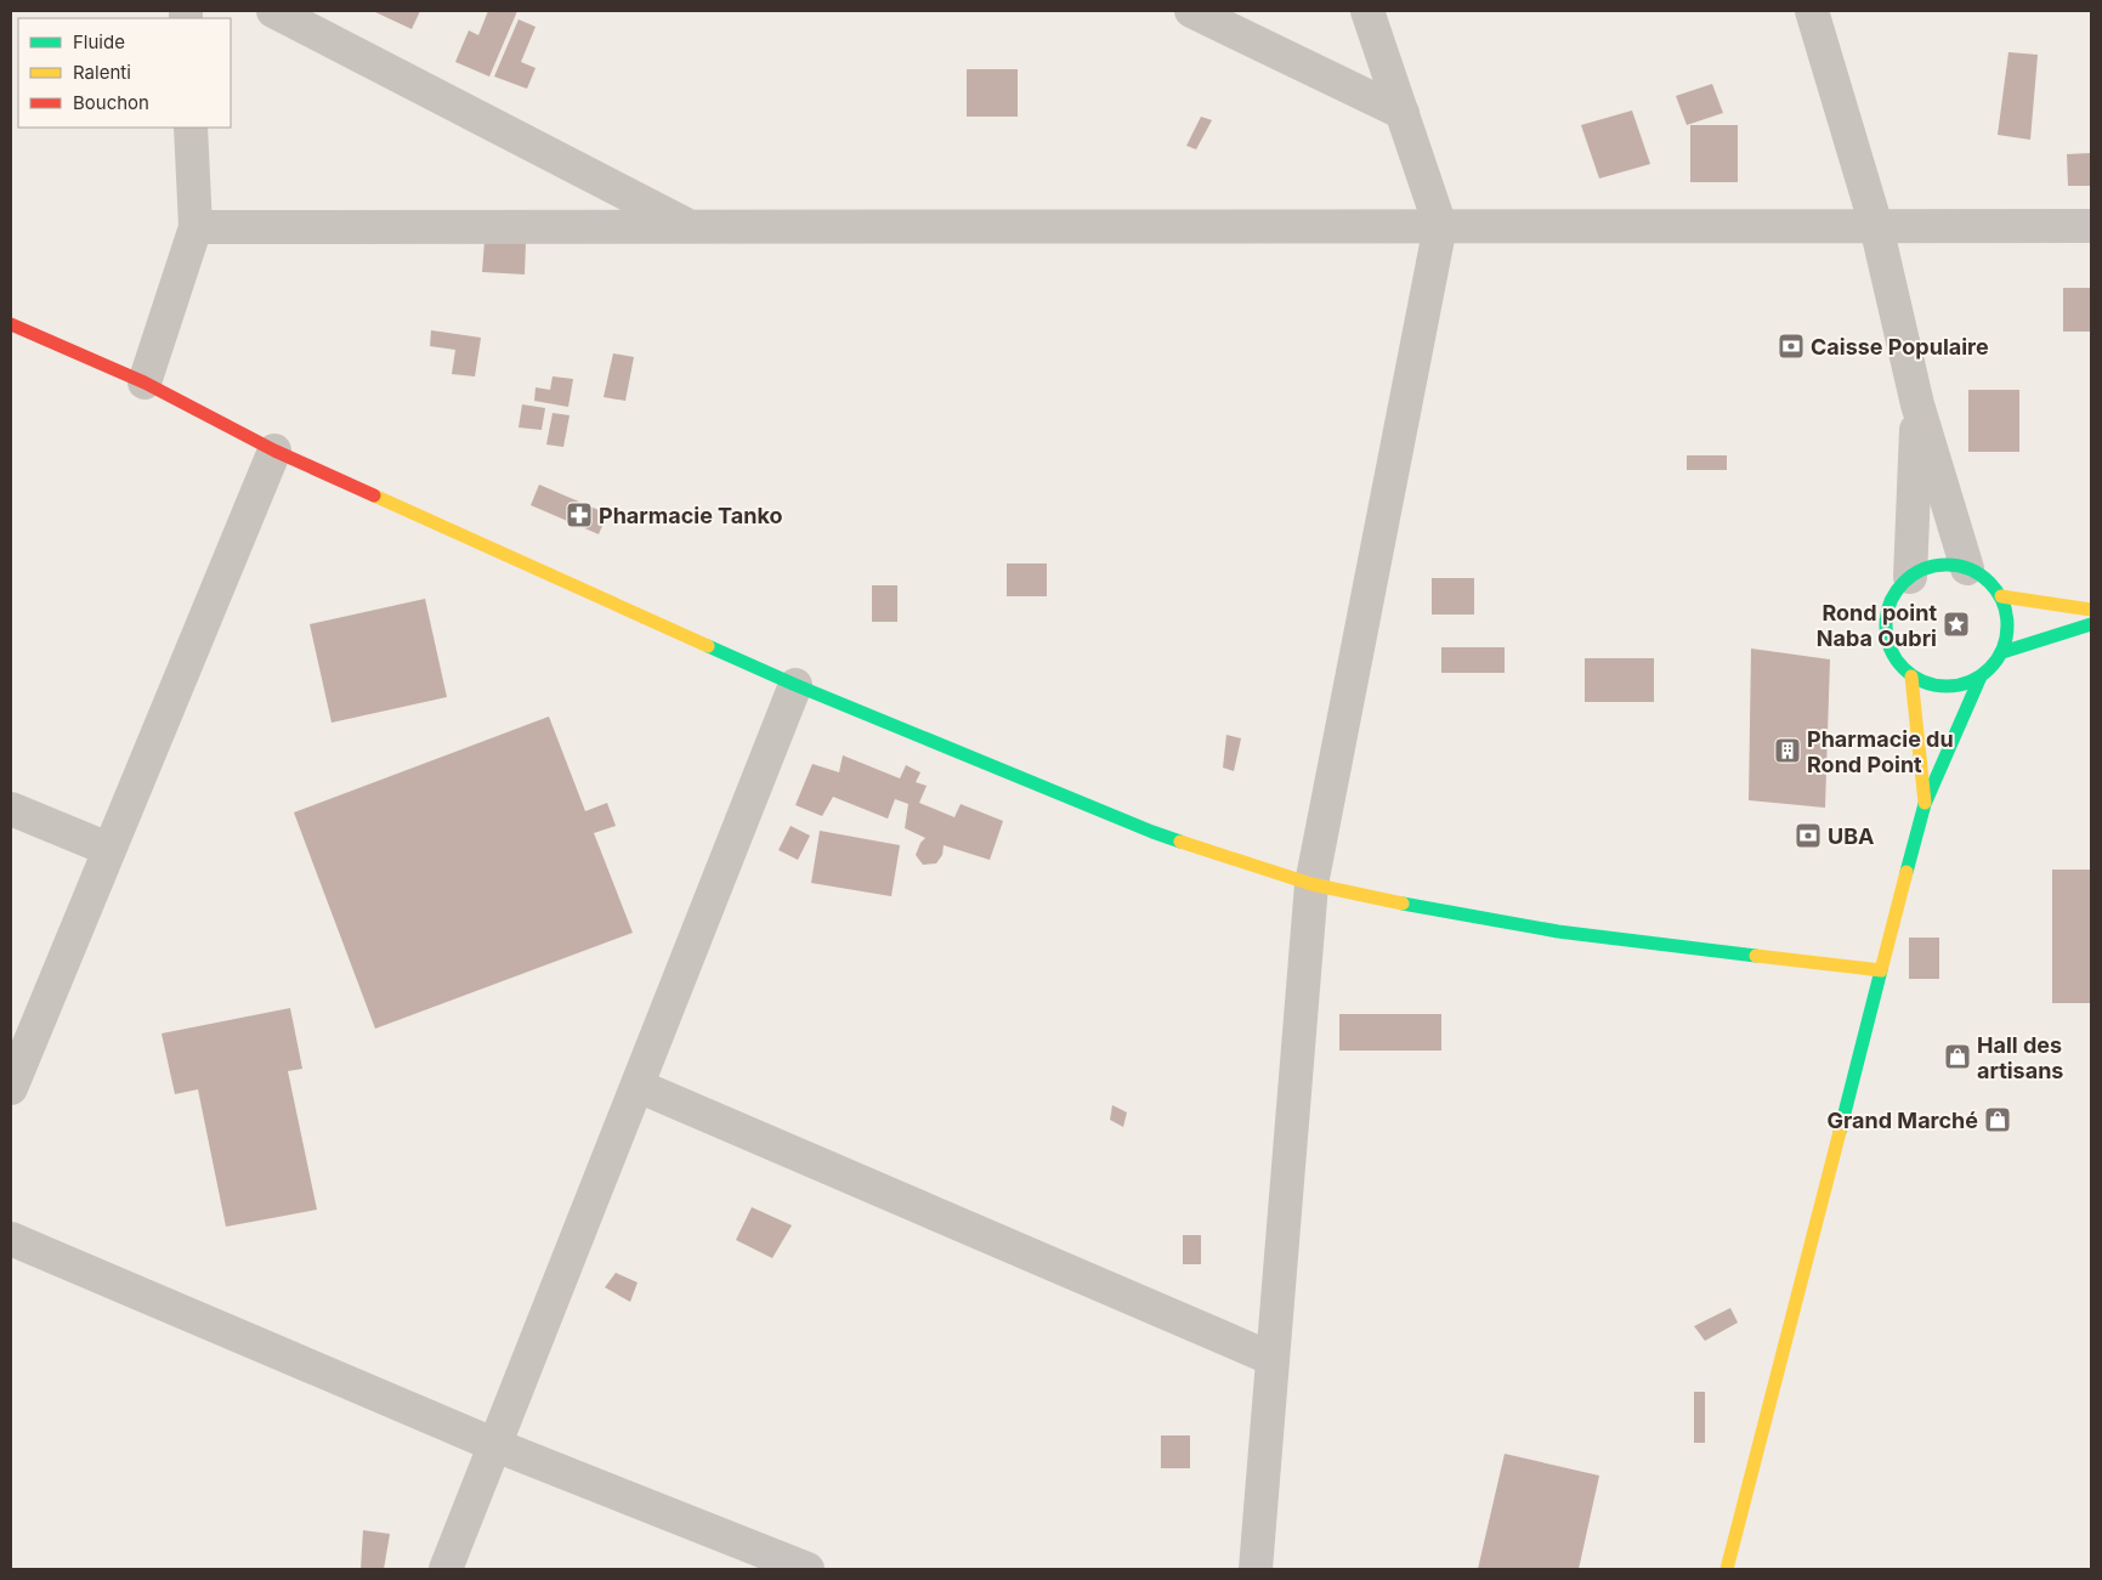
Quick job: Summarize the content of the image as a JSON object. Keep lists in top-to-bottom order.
{
  "places": {
    "bank": ["Caisse Populaire", "UBA"],
    "pharmacy": ["Pharmacie Tanko"],
    "place": ["Rond point Naba Oubri"],
    "building": ["Pharmacie du Rond Point"],
    "shop": ["Hall des artisans", "Grand Marché"]
  },
  "legend": ["Fluide", "Ralenti", "Bouchon"]
}
